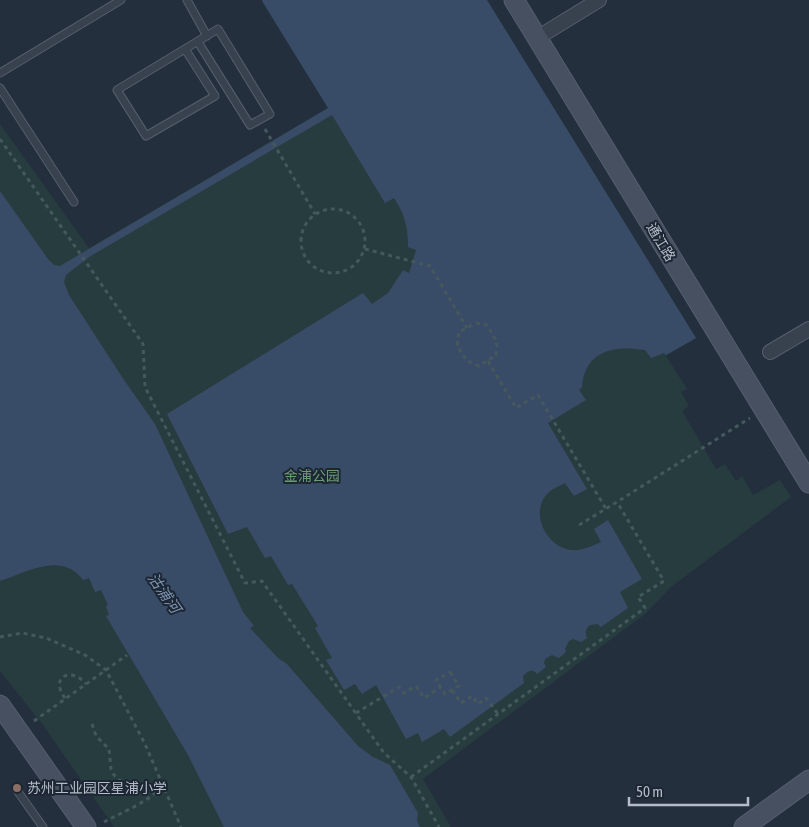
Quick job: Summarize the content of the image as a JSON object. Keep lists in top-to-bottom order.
{
  "streets": {
    "street": ["通江路"]
  },
  "water": ["沽浦河"],
  "parks": ["金浦公园"],
  "places": ["苏州工业园区星浦小学"],
  "scale_bar": "50 m"
}
